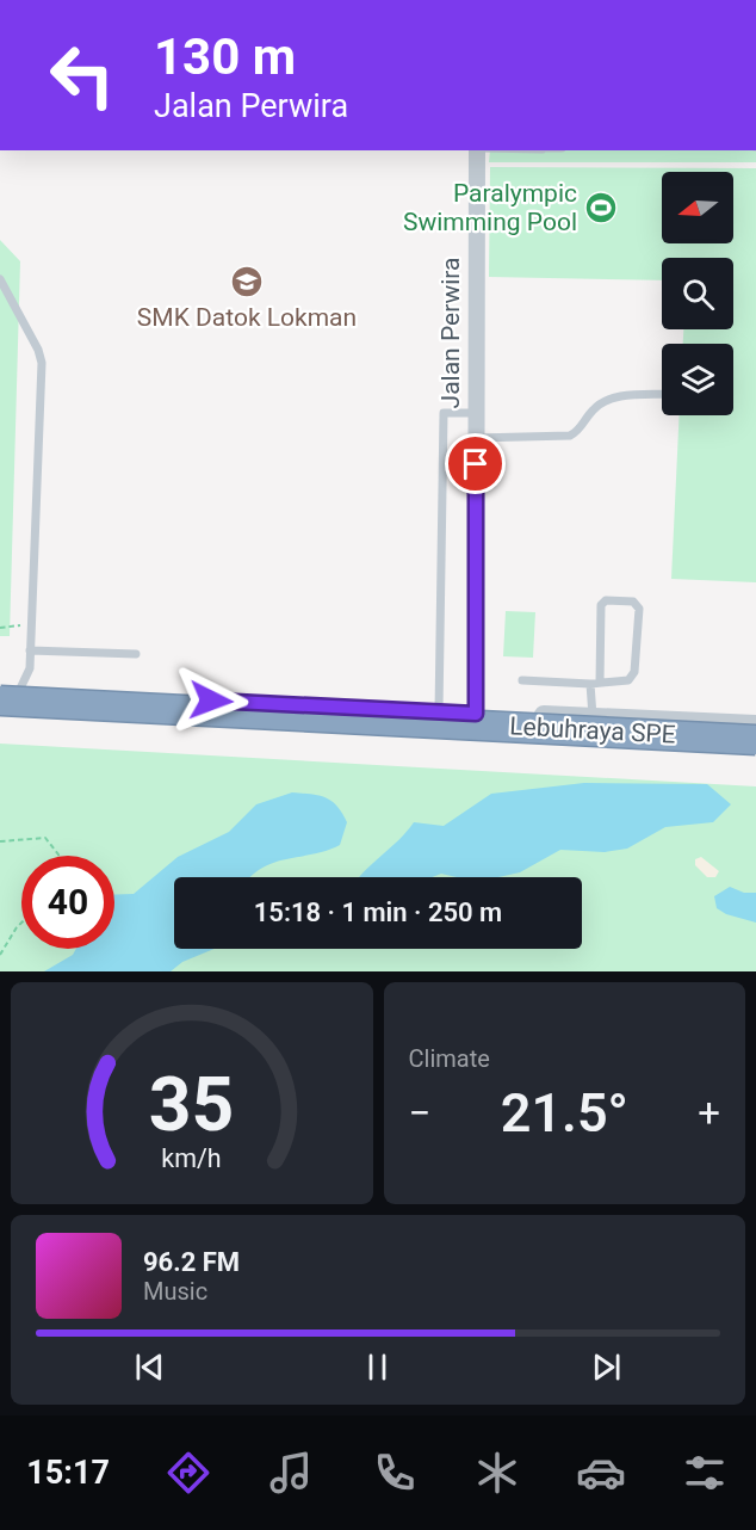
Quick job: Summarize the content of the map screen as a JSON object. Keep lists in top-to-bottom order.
{
  "streets": {
    "highway": ["Lebuhraya SPE"],
    "street": ["Jalan Perwira"]
  },
  "places": {
    "sports": ["Paralympic Swimming Pool"],
    "school or university": ["SMK Datok Lokman"]
  },
  "north": "left",
  "page": {
    "turn": ["130 m", "Jalan Perwira"],
    "limit": "40",
    "trip": "15:18 · 1 min · 250 m",
    "tile": "Climate",
    "heat": ["−", "21.5°", "+"],
    "song": ["96.2 FM", "Music"],
    "tabs": "15:17",
    "gauge": ["35", "km/h"]
  }
}
